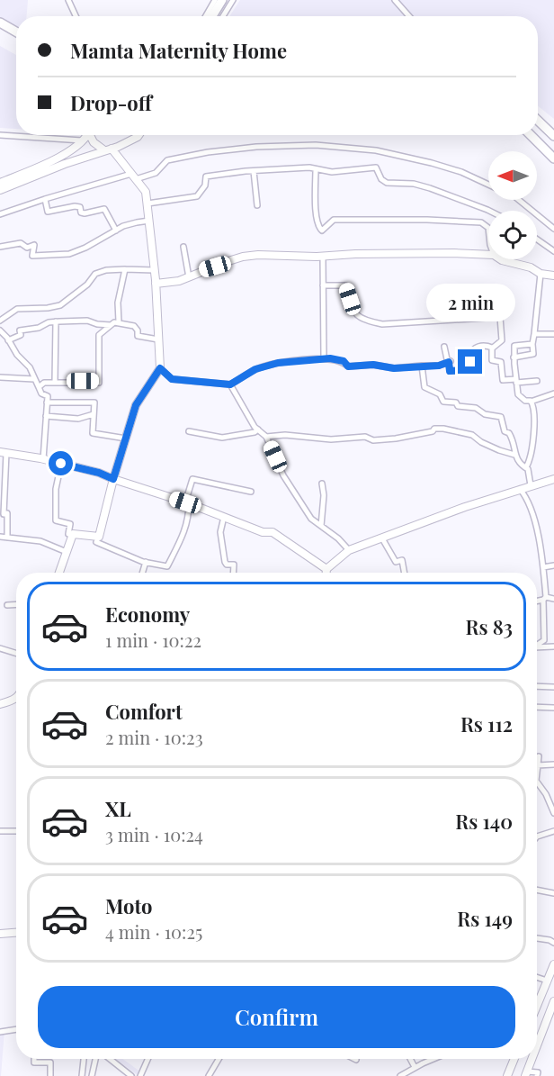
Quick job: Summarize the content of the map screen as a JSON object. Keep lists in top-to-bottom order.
{
  "north": "left",
  "page": {
    "banner": ["Mamta Maternity Home", "Drop-off"],
    "bubble": "2 min",
    "list": [
      {
        "name": "Economy",
        "note": "1 min · 10:22",
        "value": "Rs 83"
      },
      {
        "name": "Comfort",
        "note": "2 min · 10:23",
        "value": "Rs 112"
      },
      {
        "name": "XL",
        "note": "3 min · 10:24",
        "value": "Rs 140"
      },
      {
        "name": "Moto",
        "note": "4 min · 10:25",
        "value": "Rs 149"
      }
    ],
    "buttons": "Confirm"
  }
}
